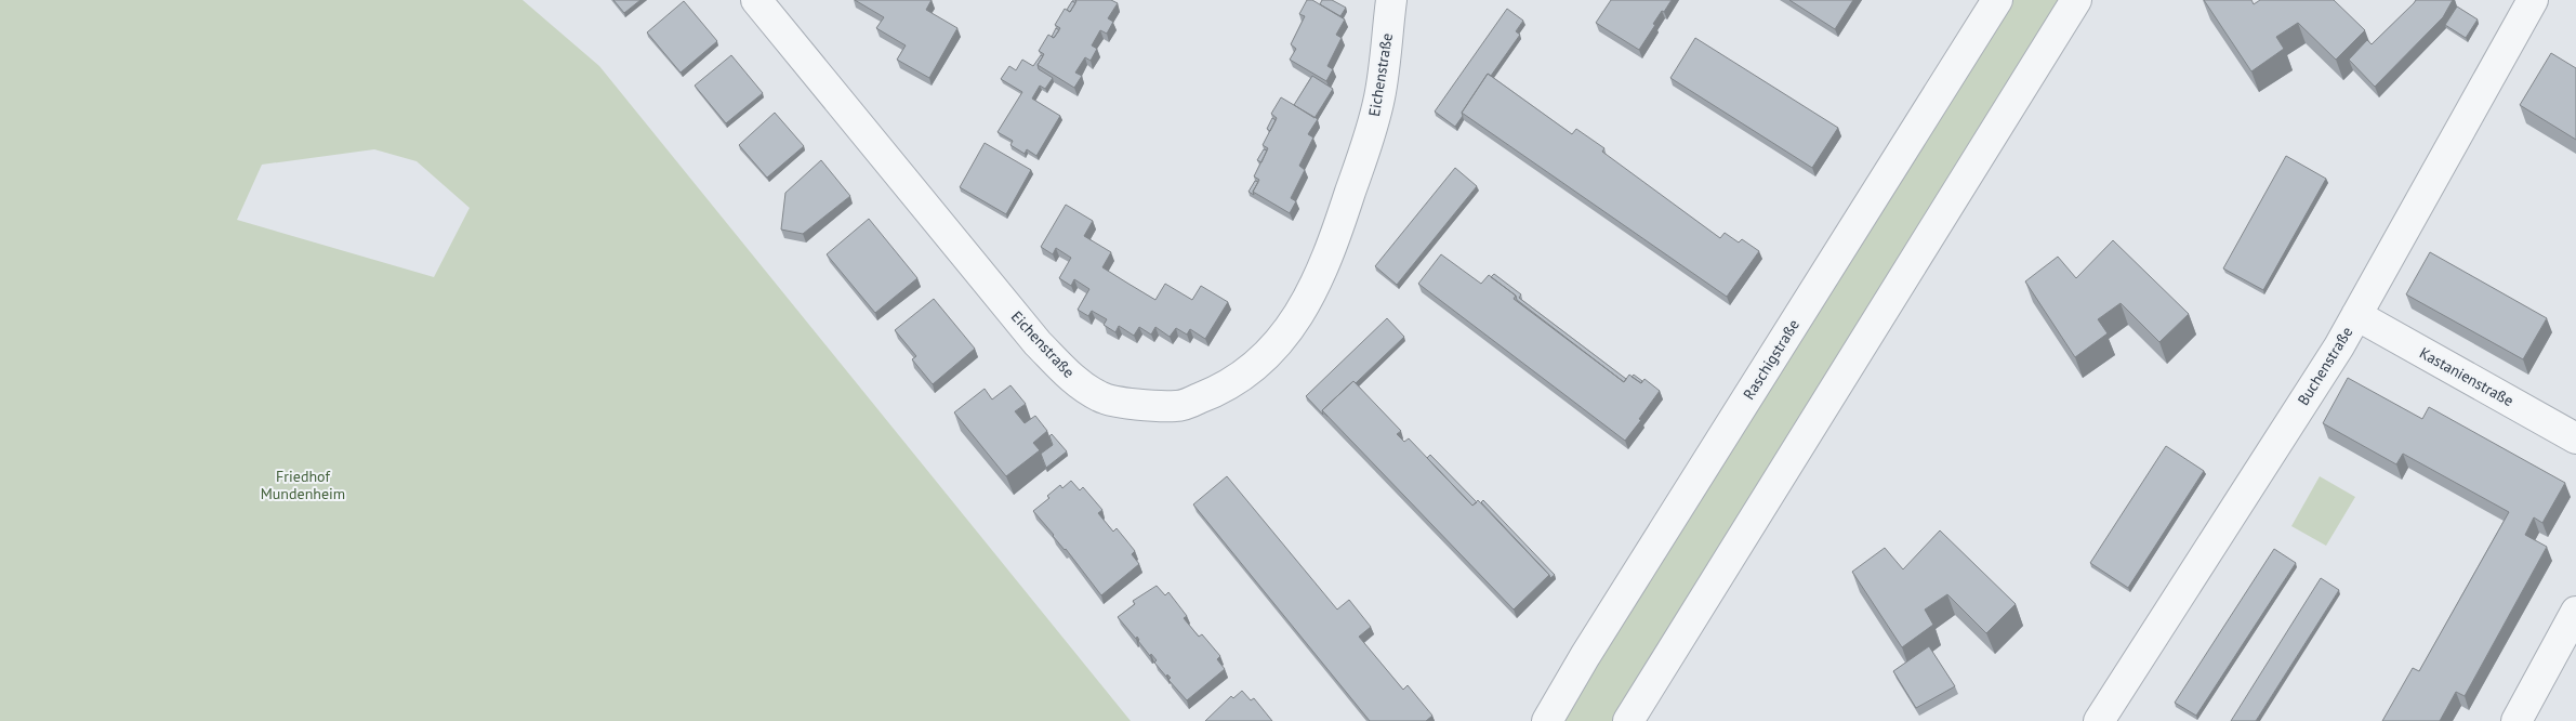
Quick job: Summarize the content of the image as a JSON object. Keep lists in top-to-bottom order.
{
  "streets": {
    "street": [
      "Eichenstraße",
      "Raschigstraße",
      "Buchenstraße",
      "Kastanienstraße"
    ]
  },
  "crossings": [
    ["Buchenstraße", "Kastanienstraße"]
  ],
  "parks": ["Friedhof Mundenheim"]
}
